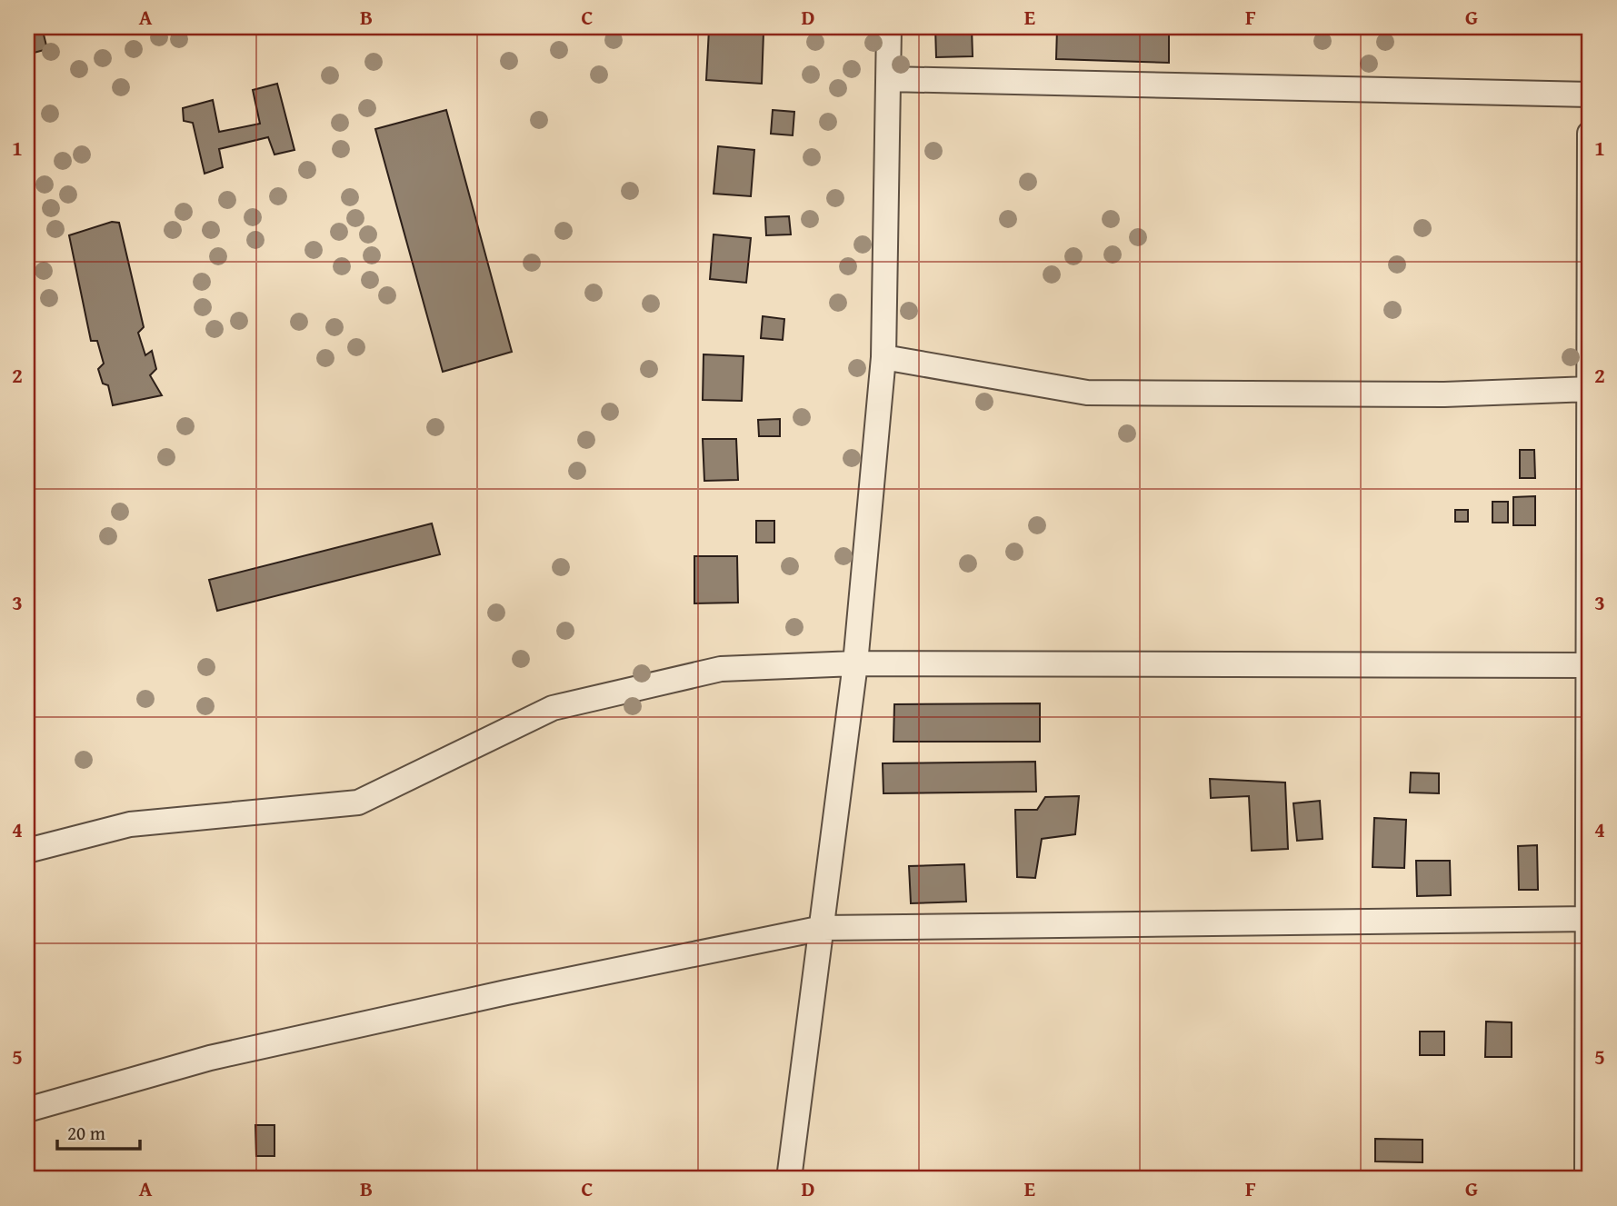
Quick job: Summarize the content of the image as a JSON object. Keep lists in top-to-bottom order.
{
  "scale_bar": "20 m",
  "grid": {
    "columns": [
      "A",
      "B",
      "C",
      "D",
      "E",
      "F",
      "G"
    ],
    "rows": [
      "1",
      "2",
      "3",
      "4",
      "5"
    ]
  }
}
